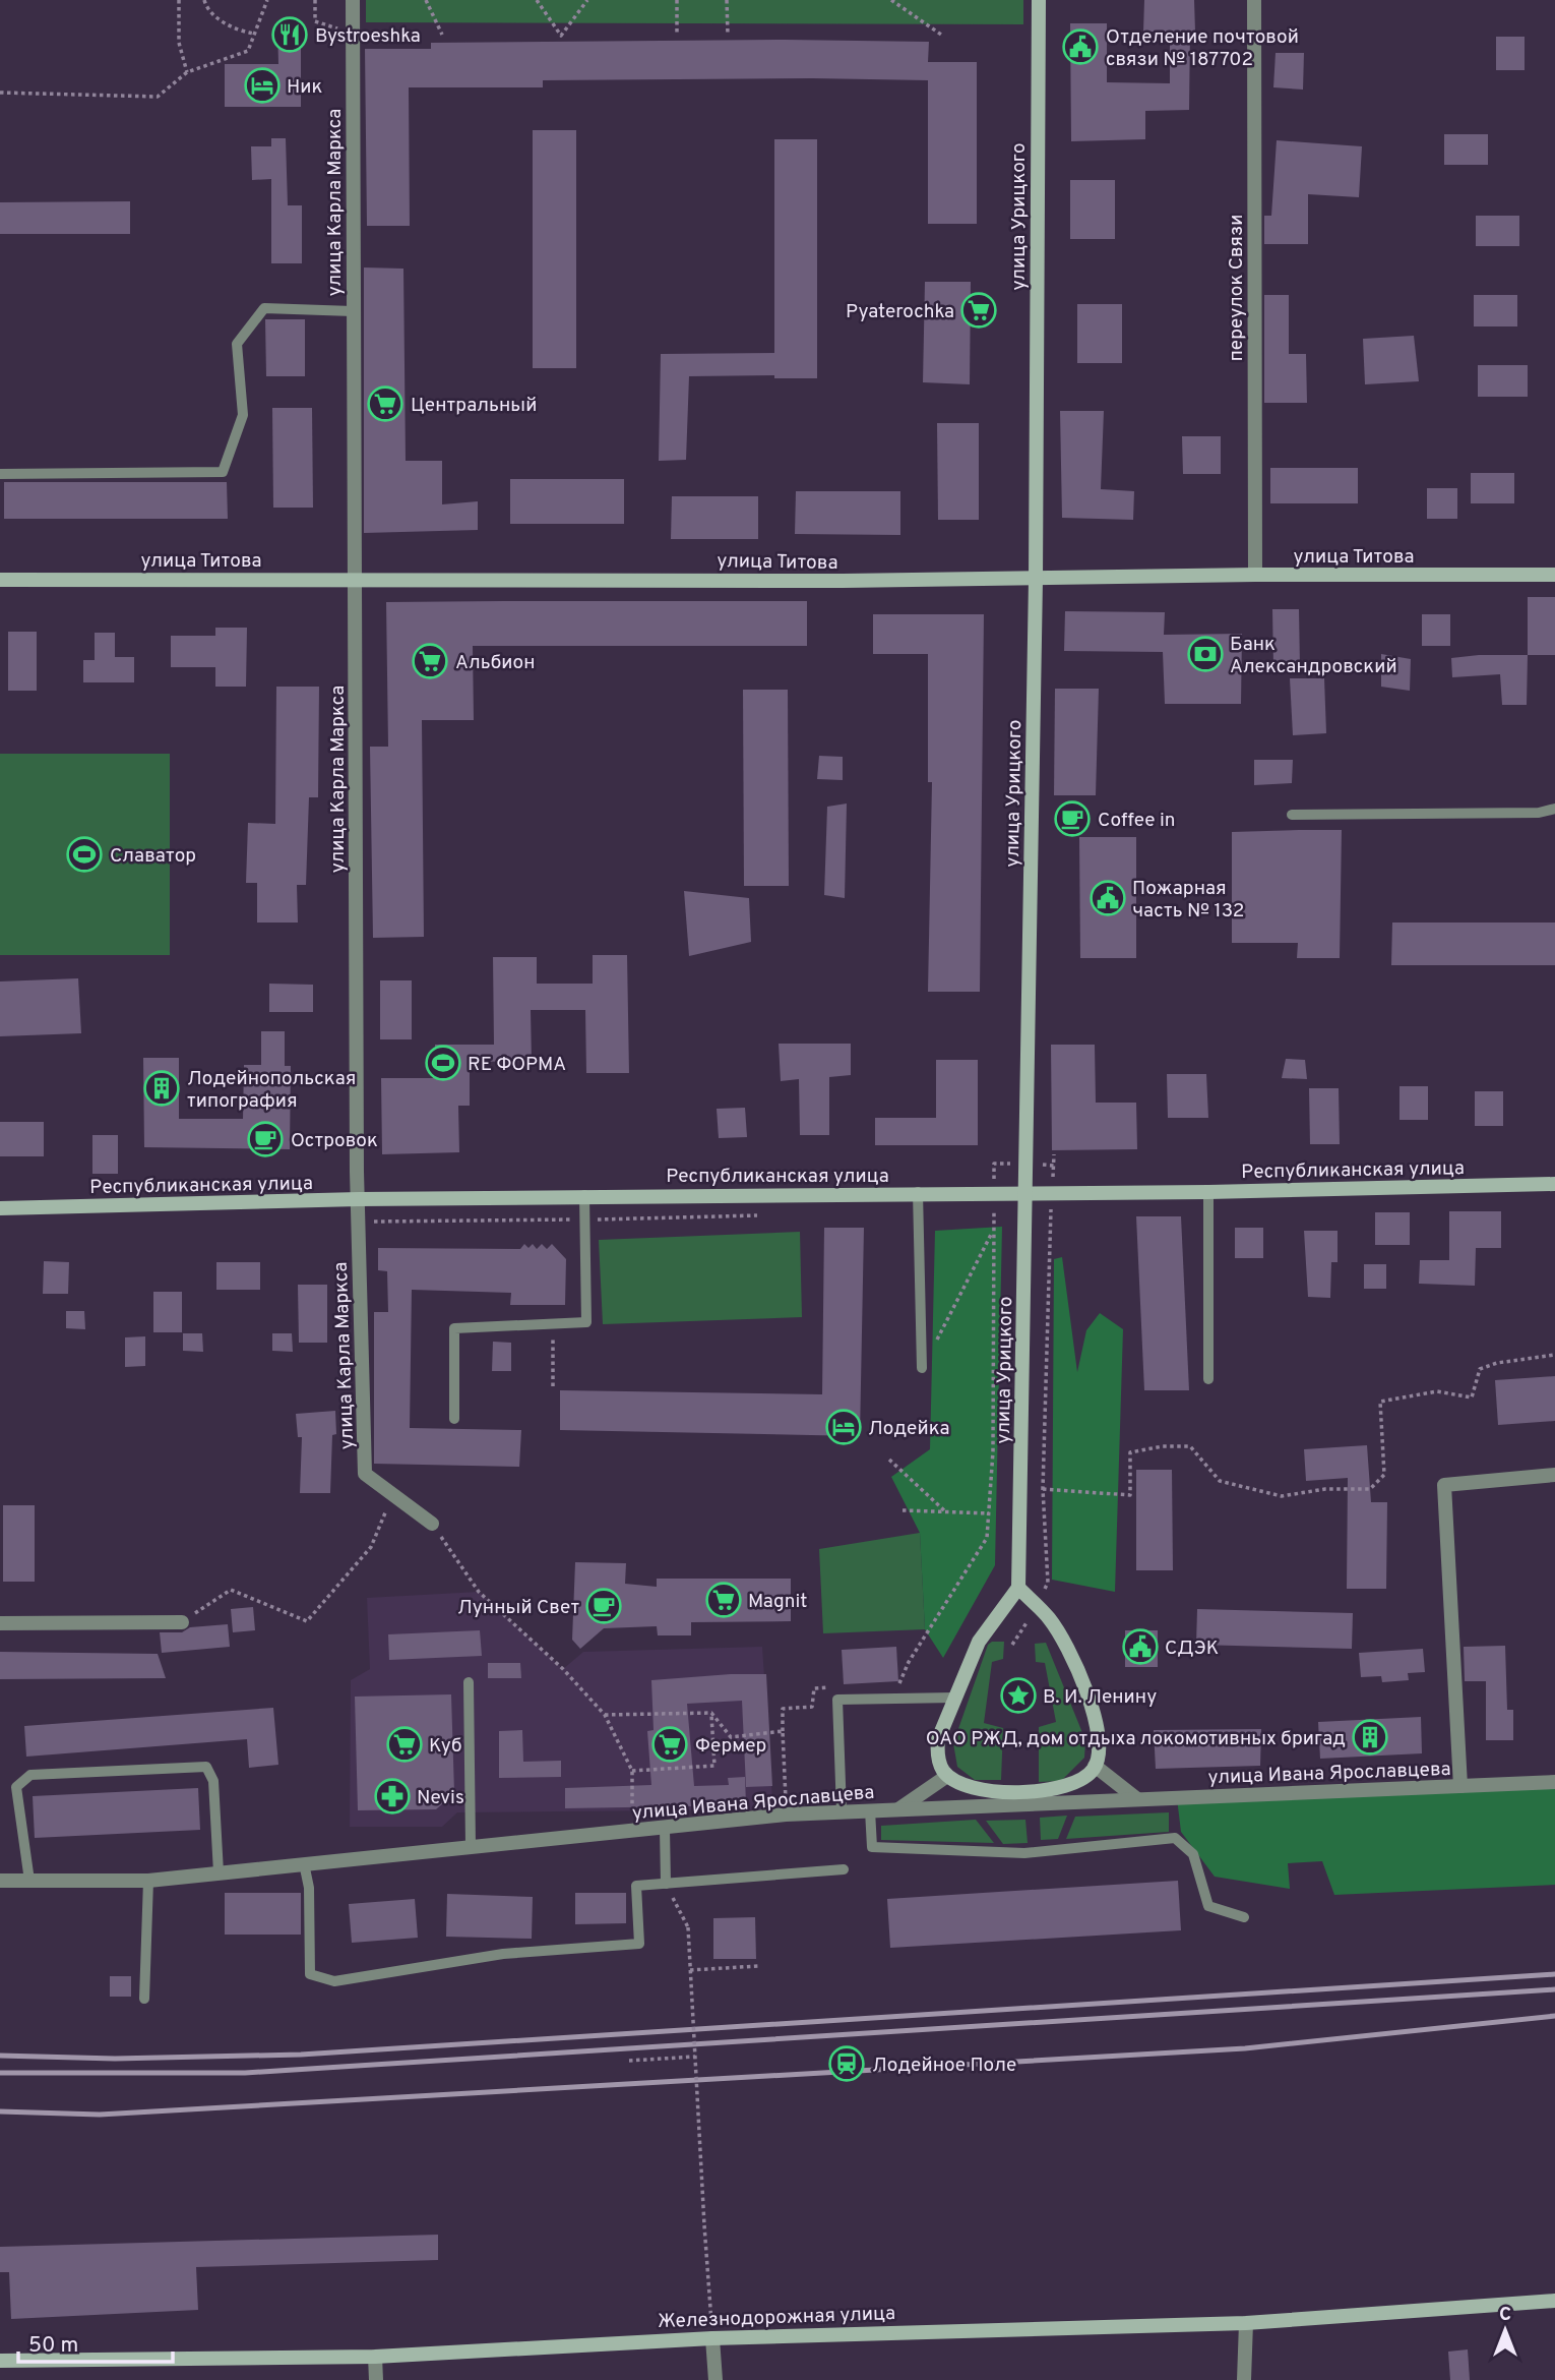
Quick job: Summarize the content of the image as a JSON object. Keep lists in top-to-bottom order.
{
  "streets": {
    "street": [
      "улица Карла Маркса",
      "улица Урицкого",
      "переулок Связи",
      "улица Титова",
      "Республиканская улица",
      "улица Ивана Ярославцева",
      "Железнодорожная улица"
    ]
  },
  "crossings": [
    ["улица Карла Маркса", "улица Титова"],
    ["улица Карла Маркса", "Республиканская улица"],
    ["улица Урицкого", "улица Титова"],
    ["улица Урицкого", "Республиканская улица"],
    ["переулок Связи", "улица Титова"]
  ],
  "places": {
    "restaurant": ["Bystroeshka"],
    "public building": ["Отделение почтовой связи № 187702", "Пожарная часть № 132", "СДЭК"],
    "hotel": ["Ник", "Лодейка"],
    "supermarket": [
      "Pyaterochka",
      "Центральный",
      "Альбион",
      "Magnit",
      "Куб",
      "Фермер"
    ],
    "bank": ["Банк Александровский"],
    "cafe": ["Coffee in", "Островок", "Лунный Свет"],
    "sports": ["Славатор", "RE ФОРМА"],
    "building": ["Лодейнопольская типография", "ОАО РЖД, дом отдыха локомотивных бригад"],
    "place": ["В. И. Ленину"],
    "pharmacy": ["Nevis"],
    "station": ["Лодейное Поле"]
  },
  "scale_bar": "50 m",
  "north": "top"
}
